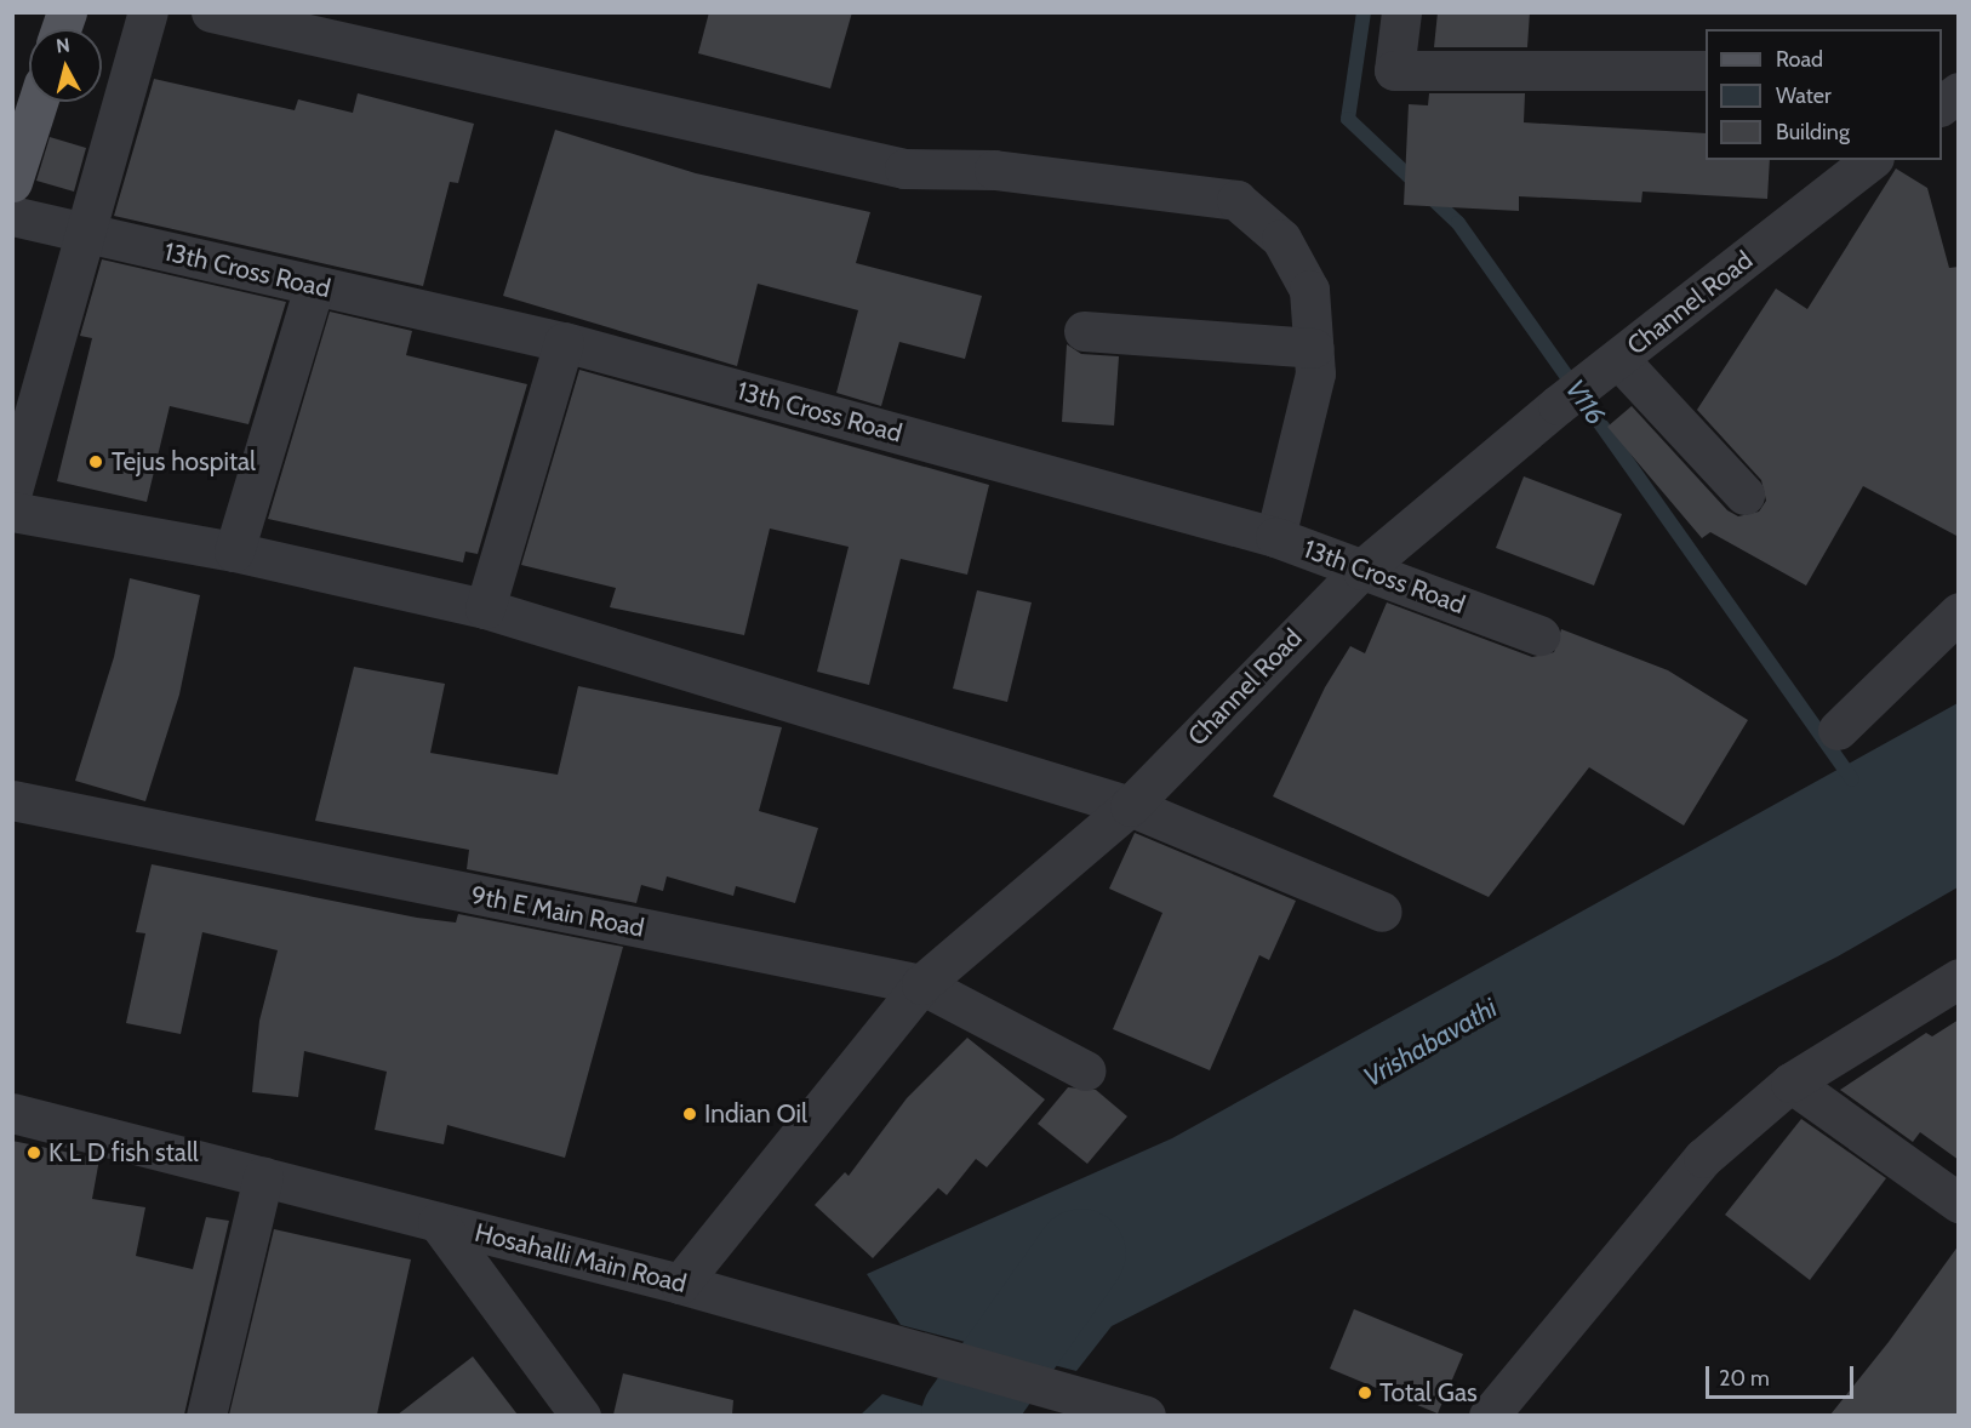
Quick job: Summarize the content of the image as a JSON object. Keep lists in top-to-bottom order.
{
  "streets": {
    "street": [
      "13th Cross Road",
      "Channel Road",
      "9th E Main Road",
      "Hosahalli Main Road"
    ]
  },
  "crossings": [
    ["13th Cross Road", "Channel Road"],
    ["Channel Road", "9th E Main Road"],
    ["Channel Road", "Hosahalli Main Road"]
  ],
  "water": ["V116", "Vrishabavathi"],
  "places": [
    "Tejus hospital",
    "Indian Oil",
    "K L D fish stall",
    "Total Gas"
  ],
  "legend": ["Road", "Water", "Building"],
  "scale_bar": "20 m",
  "north": "top"
}
